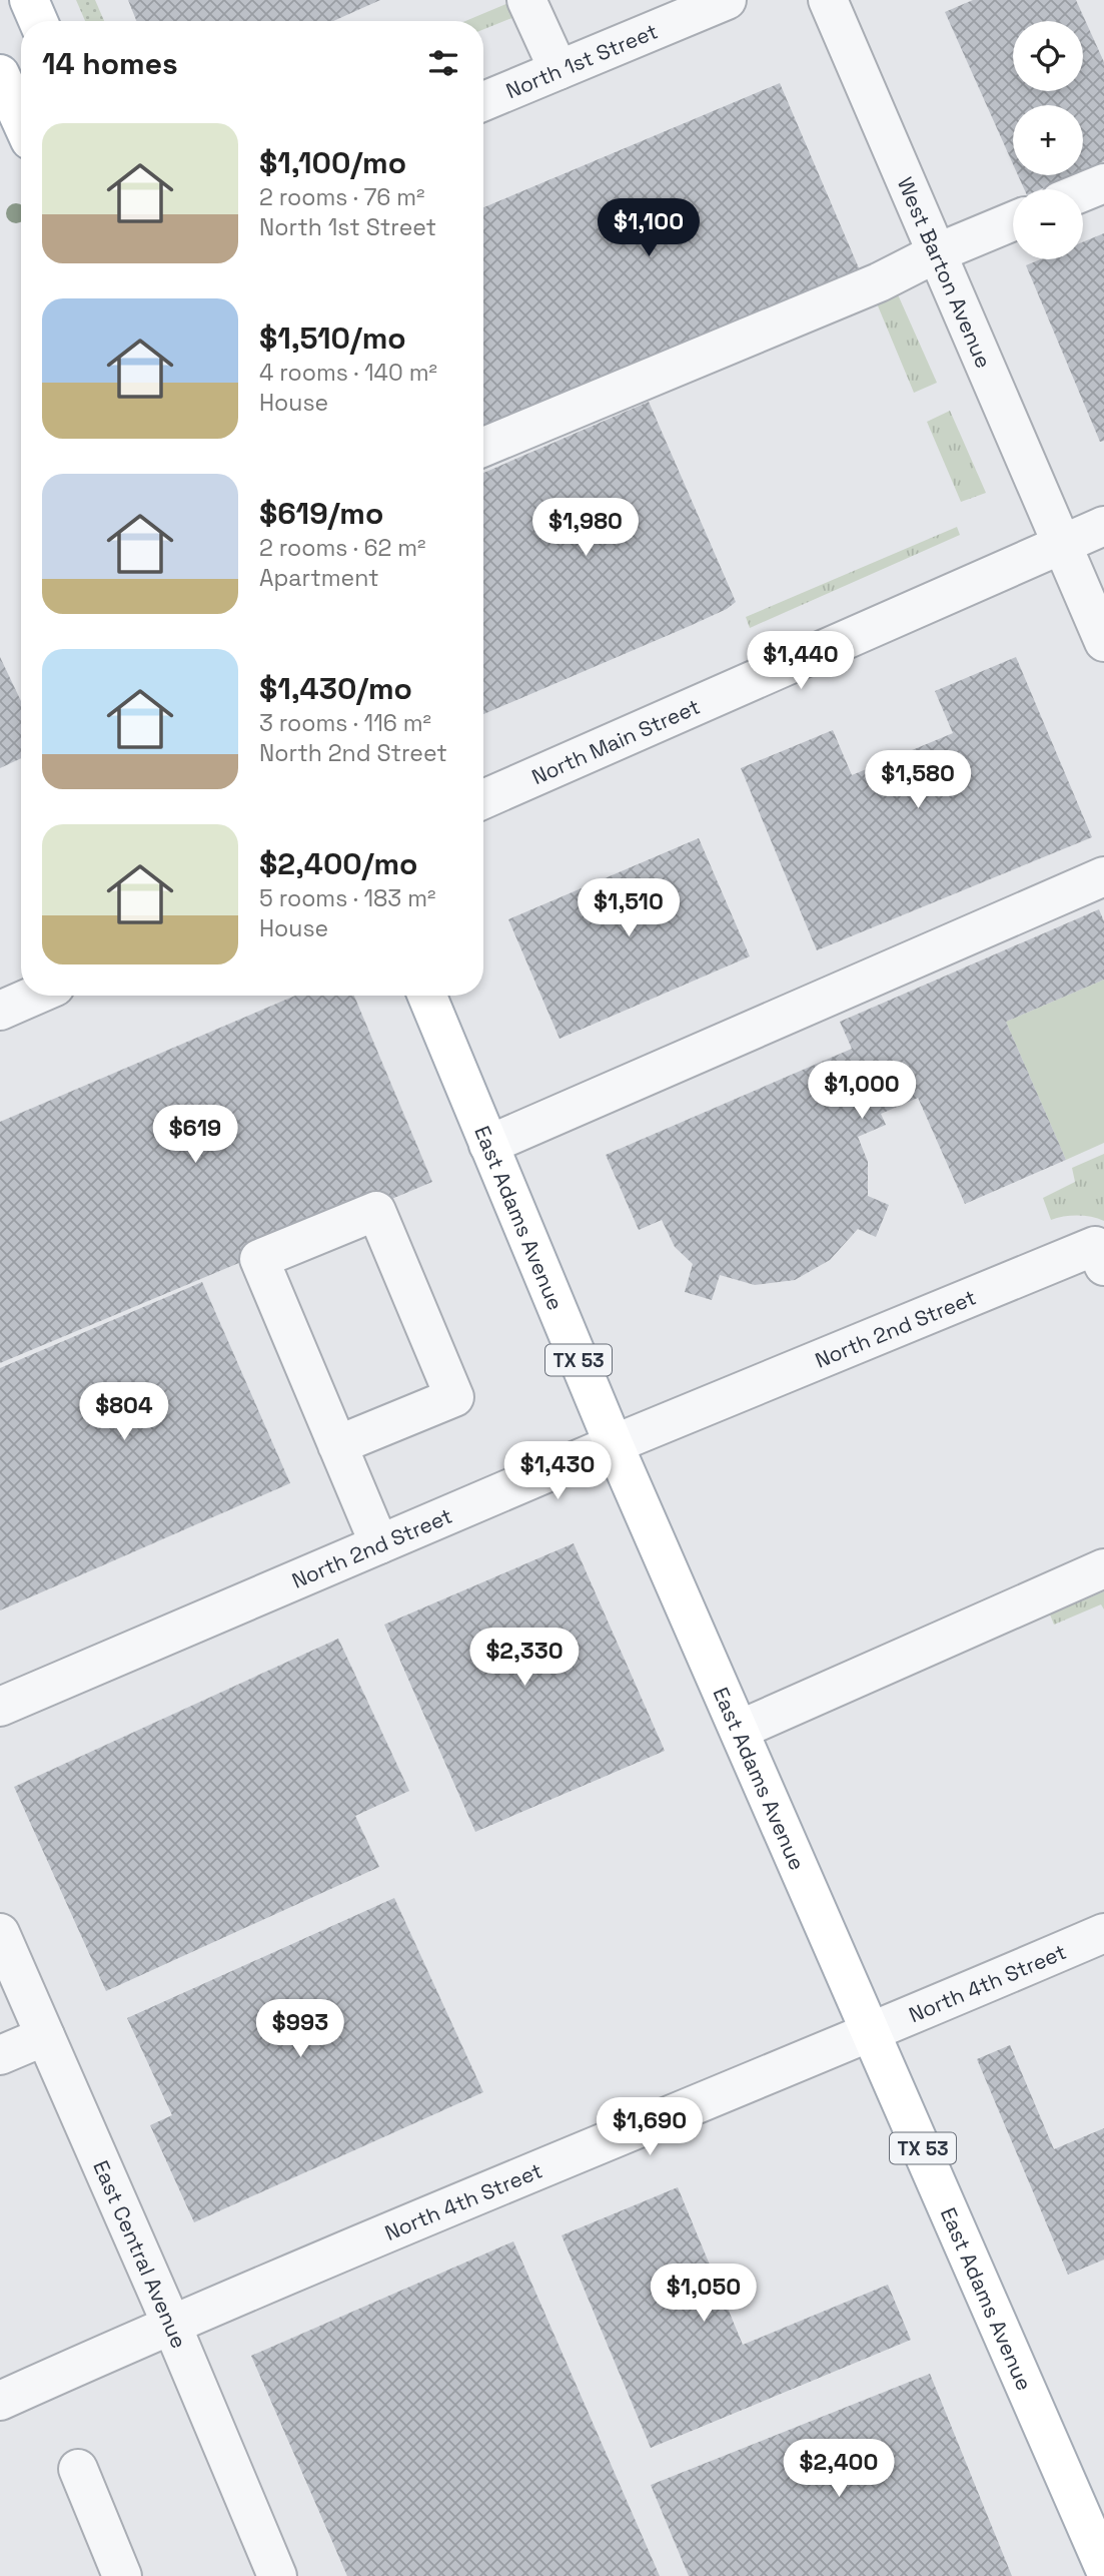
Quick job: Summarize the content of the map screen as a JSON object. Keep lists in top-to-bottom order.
{
  "streets": {
    "main road": ["East Adams Avenue", "TX 53"],
    "street": [
      "North 1st Street",
      "West Barton Avenue",
      "North Main Street",
      "North 2nd Street",
      "North 4th Street",
      "East Central Avenue"
    ]
  },
  "crossings": [
    ["West Barton Avenue", "North Main Street"],
    ["East Adams Avenue", "North 2nd Street"],
    ["East Adams Avenue", "North 4th Street"],
    ["North 4th Street", "East Central Avenue"]
  ],
  "page": {
    "map_buttons": ["+", "−"],
    "heading": "14 homes",
    "list": [
      {
        "name": "$1,100/mo",
        "note": "2 rooms · 76 m² · North 1st Street"
      },
      {
        "name": "$1,510/mo",
        "note": "4 rooms · 140 m² · House"
      },
      {
        "name": "$619/mo",
        "note": "2 rooms · 62 m² · Apartment"
      },
      {
        "name": "$1,430/mo",
        "note": "3 rooms · 116 m² · North 2nd Street"
      },
      {
        "name": "$2,400/mo",
        "note": "5 rooms · 183 m² · House"
      }
    ],
    "price": [
      "$1,100",
      "$1,980",
      "$1,440",
      "$1,580",
      "$1,510",
      "$1,000",
      "$619",
      "$804",
      "$1,430",
      "$2,330",
      "$993",
      "$1,690",
      "$1,050",
      "$2,400"
    ]
  }
}
